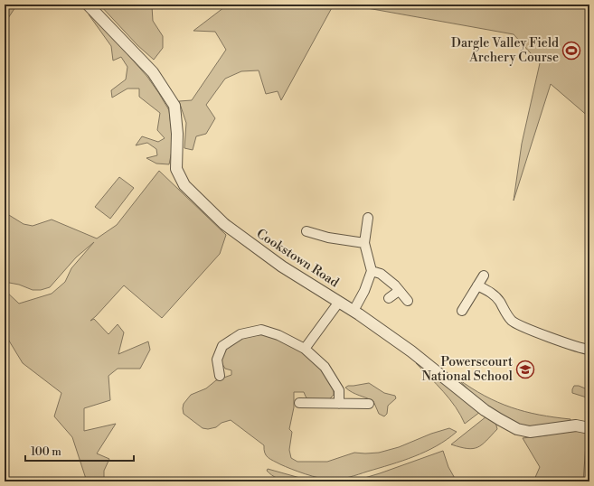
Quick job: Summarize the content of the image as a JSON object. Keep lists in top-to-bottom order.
{
  "streets": {
    "street": ["Cookstown Road"]
  },
  "places": {
    "sports": ["Dargle Valley Field Archery Course"],
    "school or university": ["Powerscourt National School"]
  },
  "scale_bar": "100 m"
}
